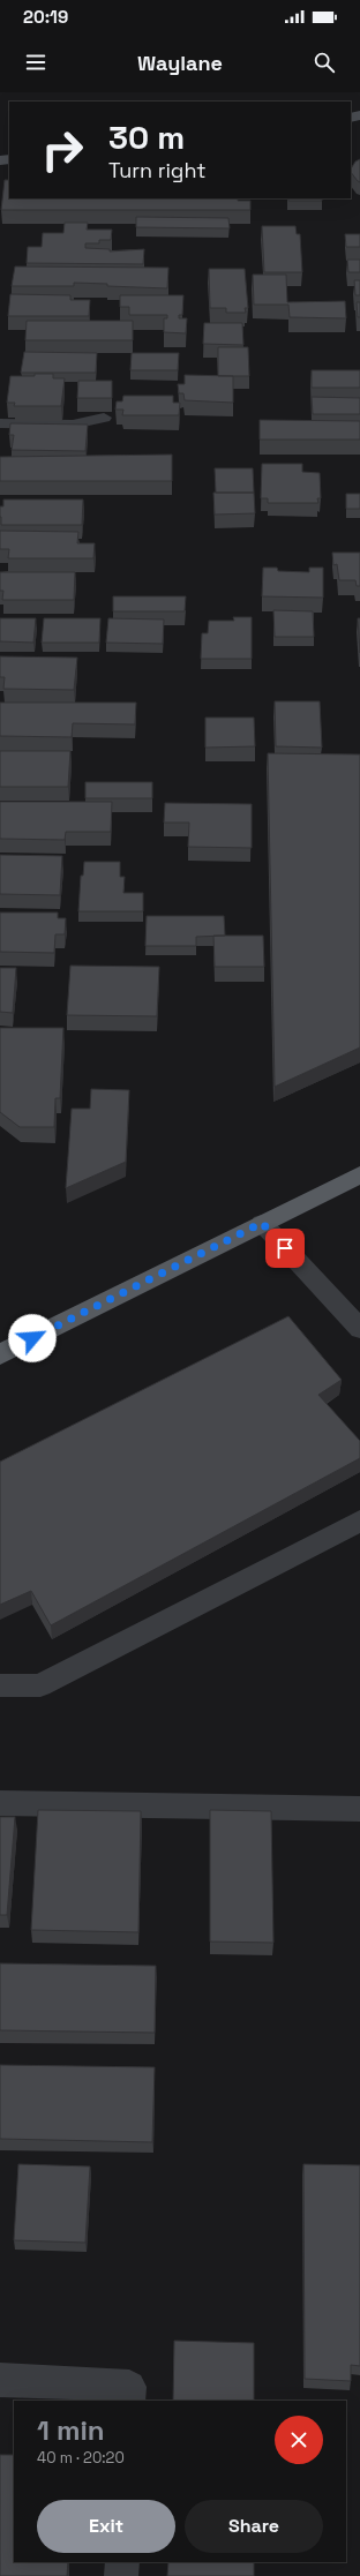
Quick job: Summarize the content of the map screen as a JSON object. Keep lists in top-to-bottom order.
{
  "page": {
    "status": "20:19",
    "header": "Waylane",
    "turn": ["30 m", "Turn right"],
    "heading": ["1 min", "40 m · 20:20"],
    "buttons": ["Exit", "Share"]
  }
}
